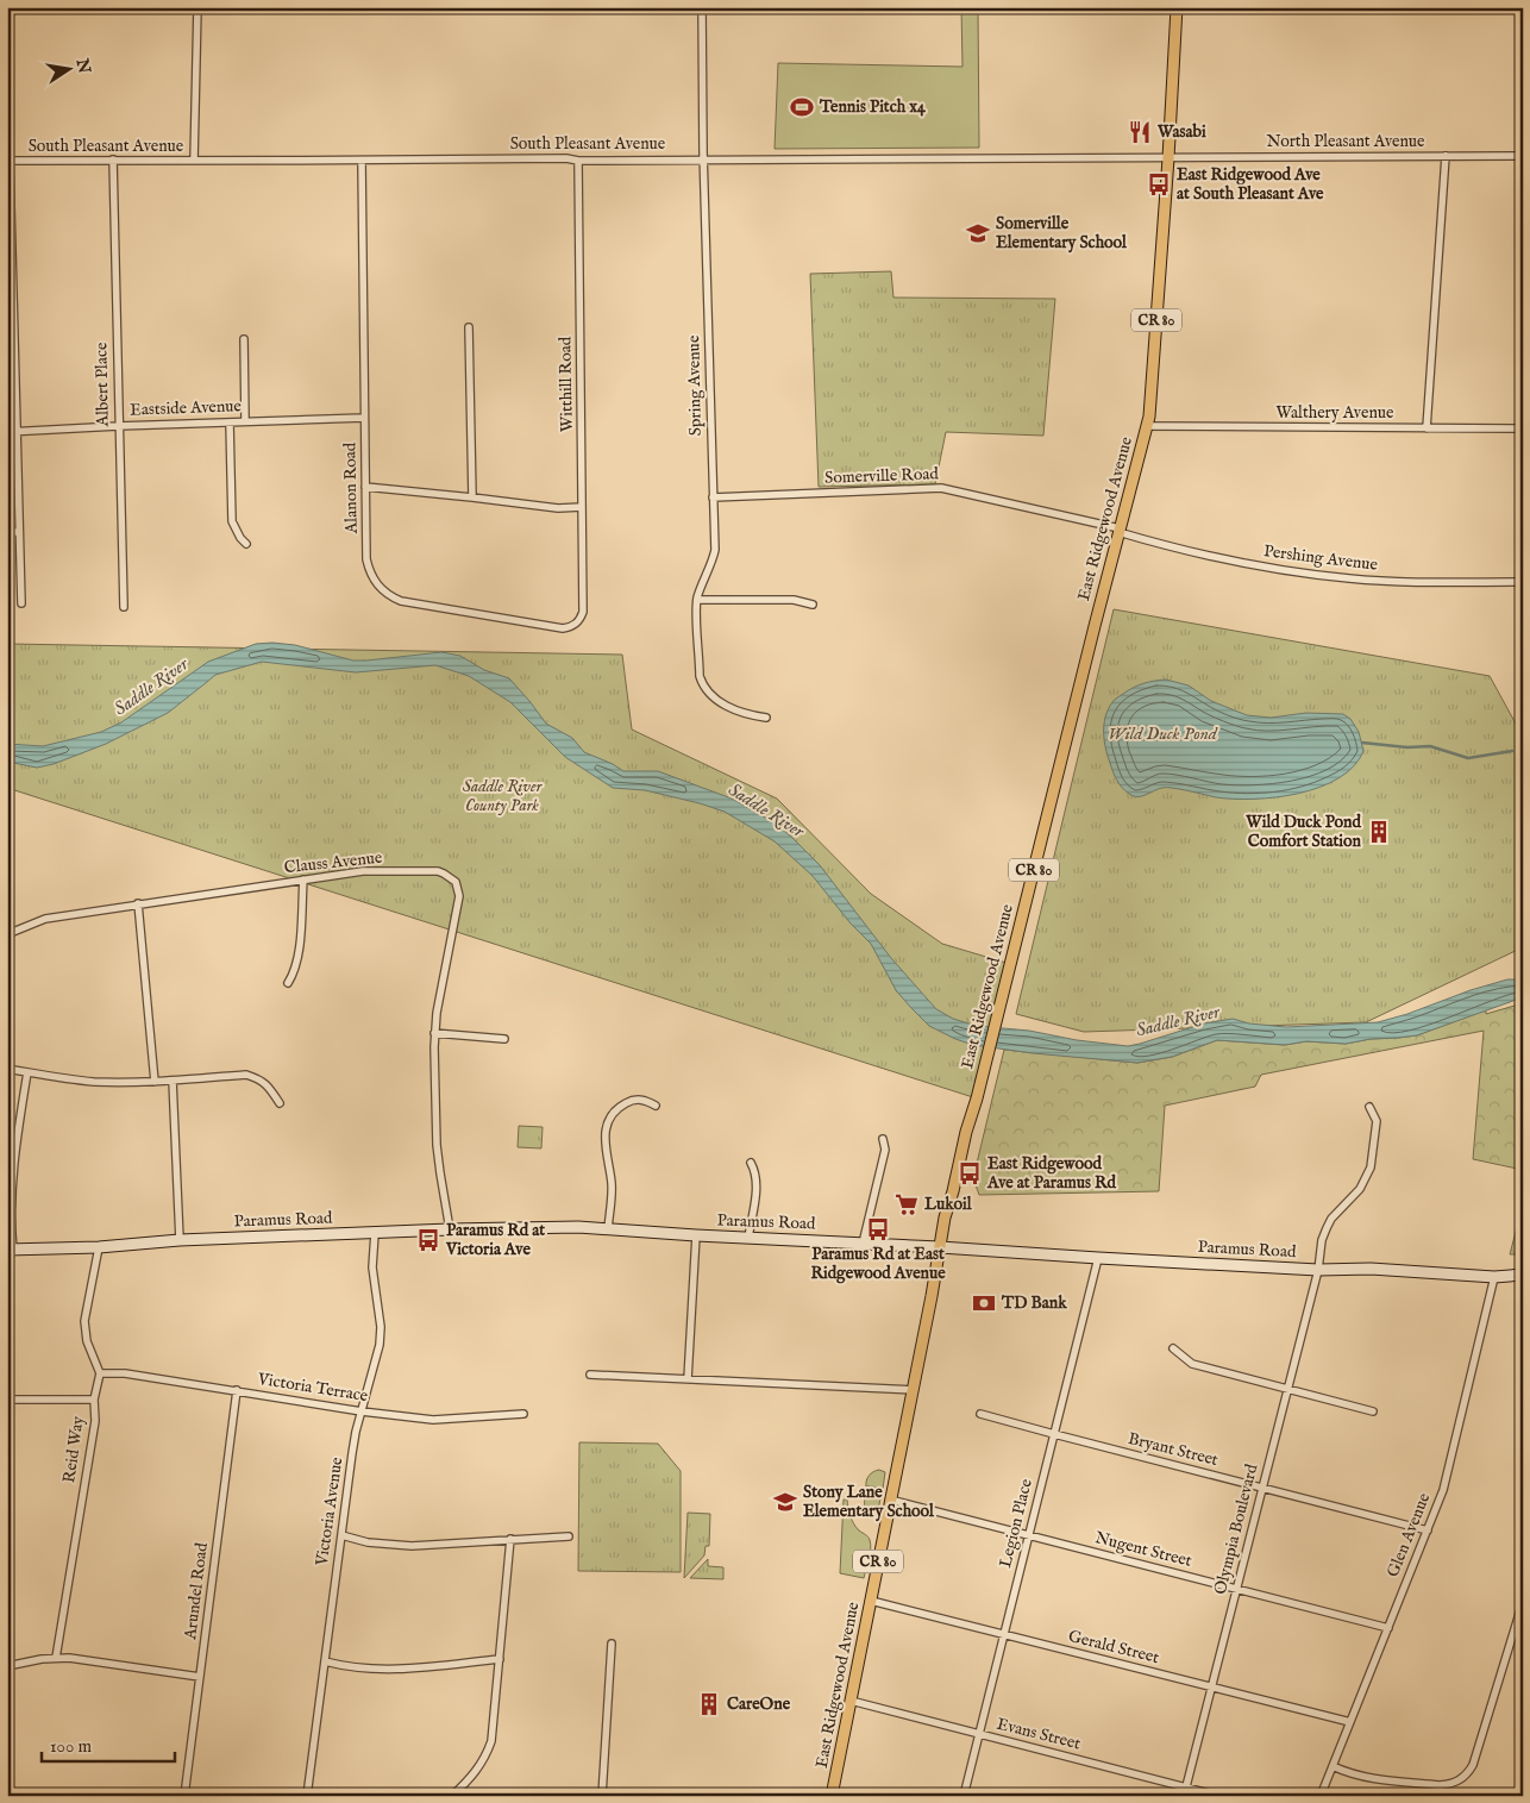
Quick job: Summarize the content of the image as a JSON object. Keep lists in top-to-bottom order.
{
  "streets": {
    "main road": ["CR 80", "East Ridgewood Avenue", "Paramus Road"],
    "street": [
      "North Pleasant Avenue",
      "South Pleasant Avenue",
      "Albert Place",
      "Witthill Road",
      "Spring Avenue",
      "Eastside Avenue",
      "Walthery Avenue",
      "Somerville Road",
      "Alanon Road",
      "Pershing Avenue",
      "Clauss Avenue",
      "Victoria Terrace",
      "Reid Way",
      "Bryant Street",
      "Victoria Avenue",
      "Legion Place",
      "Olympia Boulevard",
      "Glen Avenue",
      "Nugent Street",
      "Arundel Road",
      "Gerald Street",
      "Evans Street"
    ]
  },
  "crossings": [
    ["North Pleasant Avenue", "South Pleasant Avenue"],
    ["North Pleasant Avenue", "East Ridgewood Avenue"],
    ["South Pleasant Avenue", "Albert Place"],
    ["South Pleasant Avenue", "Witthill Road"],
    ["South Pleasant Avenue", "Spring Avenue"],
    ["South Pleasant Avenue", "Alanon Road"],
    ["South Pleasant Avenue", "East Ridgewood Avenue"],
    ["Albert Place", "Eastside Avenue"],
    ["Witthill Road", "Alanon Road"],
    ["Spring Avenue", "Somerville Road"],
    ["Eastside Avenue", "Alanon Road"],
    ["Walthery Avenue", "East Ridgewood Avenue"],
    ["Somerville Road", "East Ridgewood Avenue"],
    ["Somerville Road", "Pershing Avenue"],
    ["East Ridgewood Avenue", "Pershing Avenue"],
    ["East Ridgewood Avenue", "Paramus Road"],
    ["East Ridgewood Avenue", "Nugent Street"],
    ["East Ridgewood Avenue", "Gerald Street"],
    ["East Ridgewood Avenue", "Evans Street"],
    ["Clauss Avenue", "Paramus Road"],
    ["Paramus Road", "Victoria Avenue"],
    ["Paramus Road", "Legion Place"],
    ["Paramus Road", "Olympia Boulevard"],
    ["Paramus Road", "Glen Avenue"],
    ["Victoria Terrace", "Reid Way"],
    ["Victoria Terrace", "Victoria Avenue"],
    ["Victoria Terrace", "Arundel Road"],
    ["Bryant Street", "Legion Place"],
    ["Bryant Street", "Olympia Boulevard"],
    ["Bryant Street", "Glen Avenue"],
    ["Legion Place", "Nugent Street"],
    ["Legion Place", "Gerald Street"],
    ["Legion Place", "Evans Street"],
    ["Olympia Boulevard", "Nugent Street"],
    ["Olympia Boulevard", "Gerald Street"],
    ["Olympia Boulevard", "Evans Street"],
    ["Glen Avenue", "Nugent Street"],
    ["Glen Avenue", "Gerald Street"]
  ],
  "water": ["Saddle River", "Wild Duck Pond"],
  "parks": ["Saddle River County Park"],
  "places": {
    "sports": ["Tennis Pitch x4"],
    "restaurant": ["Wasabi"],
    "bus stop": [
      "East Ridgewood Ave at South Pleasant Ave",
      "East Ridgewood Ave at Paramus Rd",
      "Paramus Rd at East Ridgewood Avenue",
      "Paramus Rd at Victoria Ave"
    ],
    "school or university": ["Somerville Elementary School", "Stony Lane Elementary School"],
    "building": ["Wild Duck Pond Comfort Station", "CareOne"],
    "supermarket": ["Lukoil"],
    "bank": ["TD Bank"]
  },
  "scale_bar": "100 m",
  "north": "right"
}
